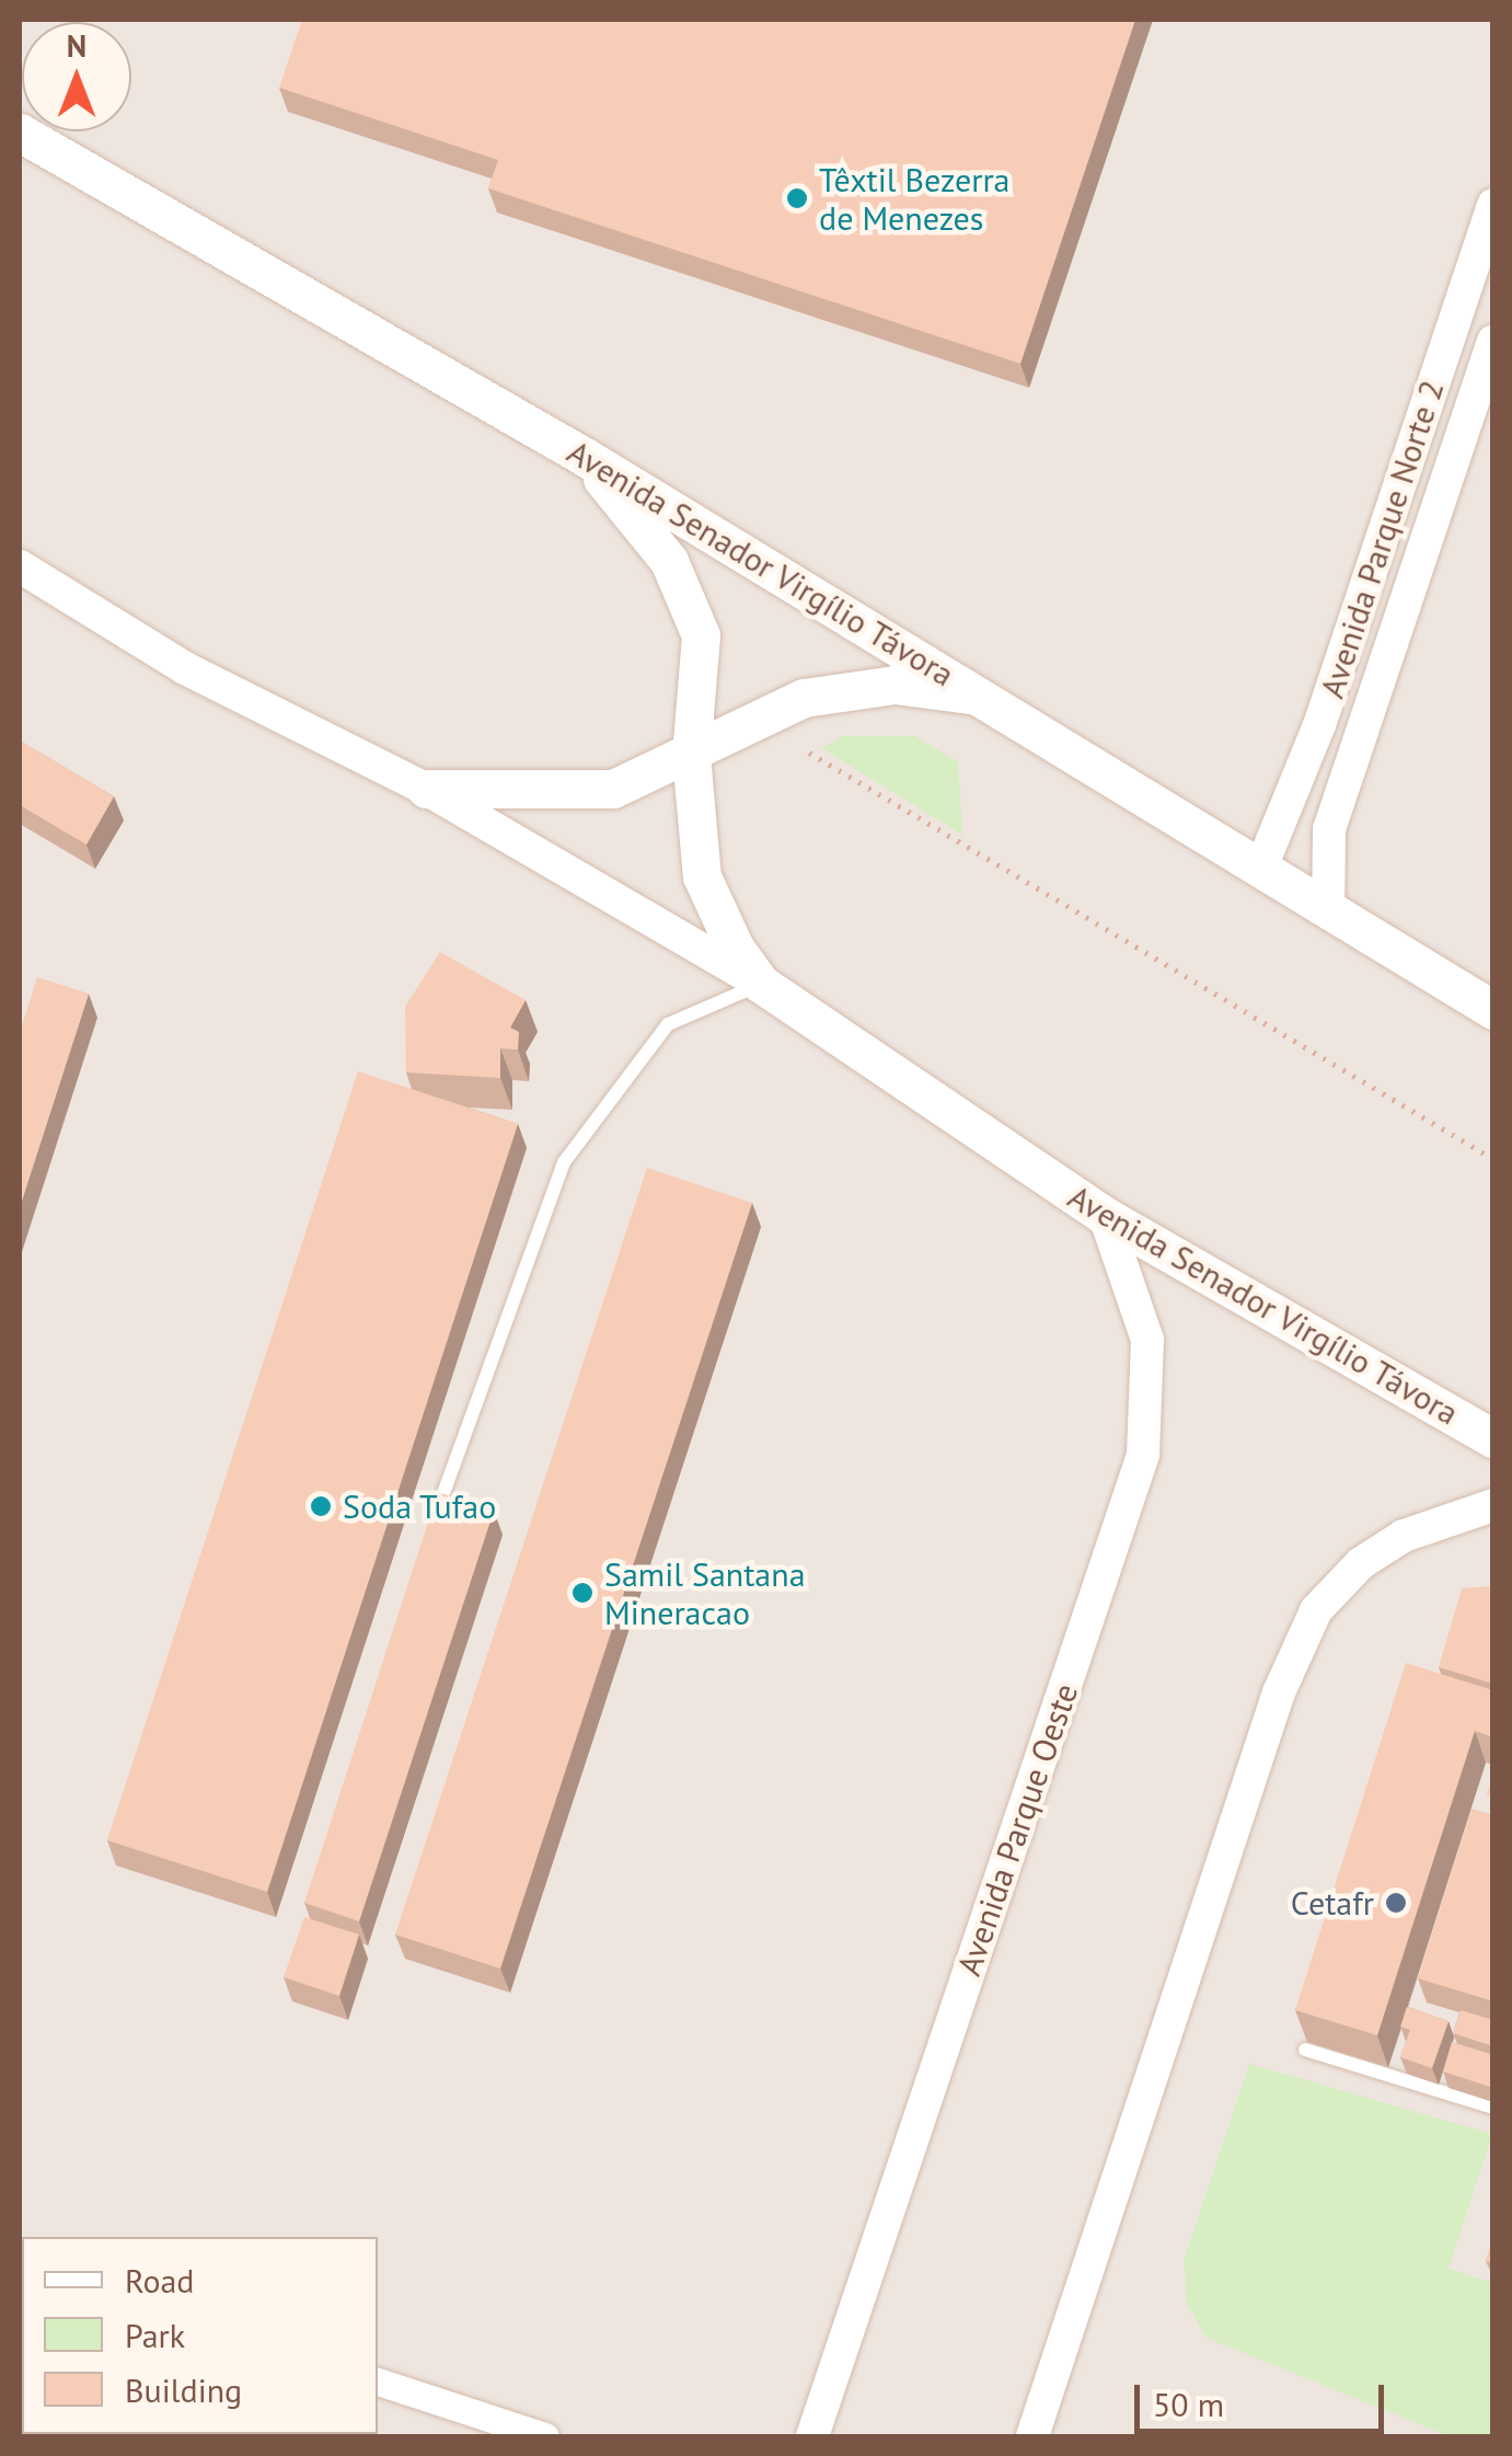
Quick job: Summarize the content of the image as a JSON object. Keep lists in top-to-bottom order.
{
  "streets": {
    "main road": ["Avenida Senador Virgílio Távora"],
    "street": ["Avenida Parque Norte 2", "Avenida Parque Oeste"]
  },
  "crossings": [
    ["Avenida Parque Norte 2", "Avenida Senador Virgílio Távora"],
    ["Avenida Senador Virgílio Távora", "Avenida Parque Oeste"]
  ],
  "places": [
    "Têxtil Bezerra de Menezes",
    "Soda Tufao",
    "Samil Santana Mineracao",
    "Cetafr"
  ],
  "legend": ["Road", "Park", "Building"],
  "scale_bar": "50 m",
  "north": "top"
}
